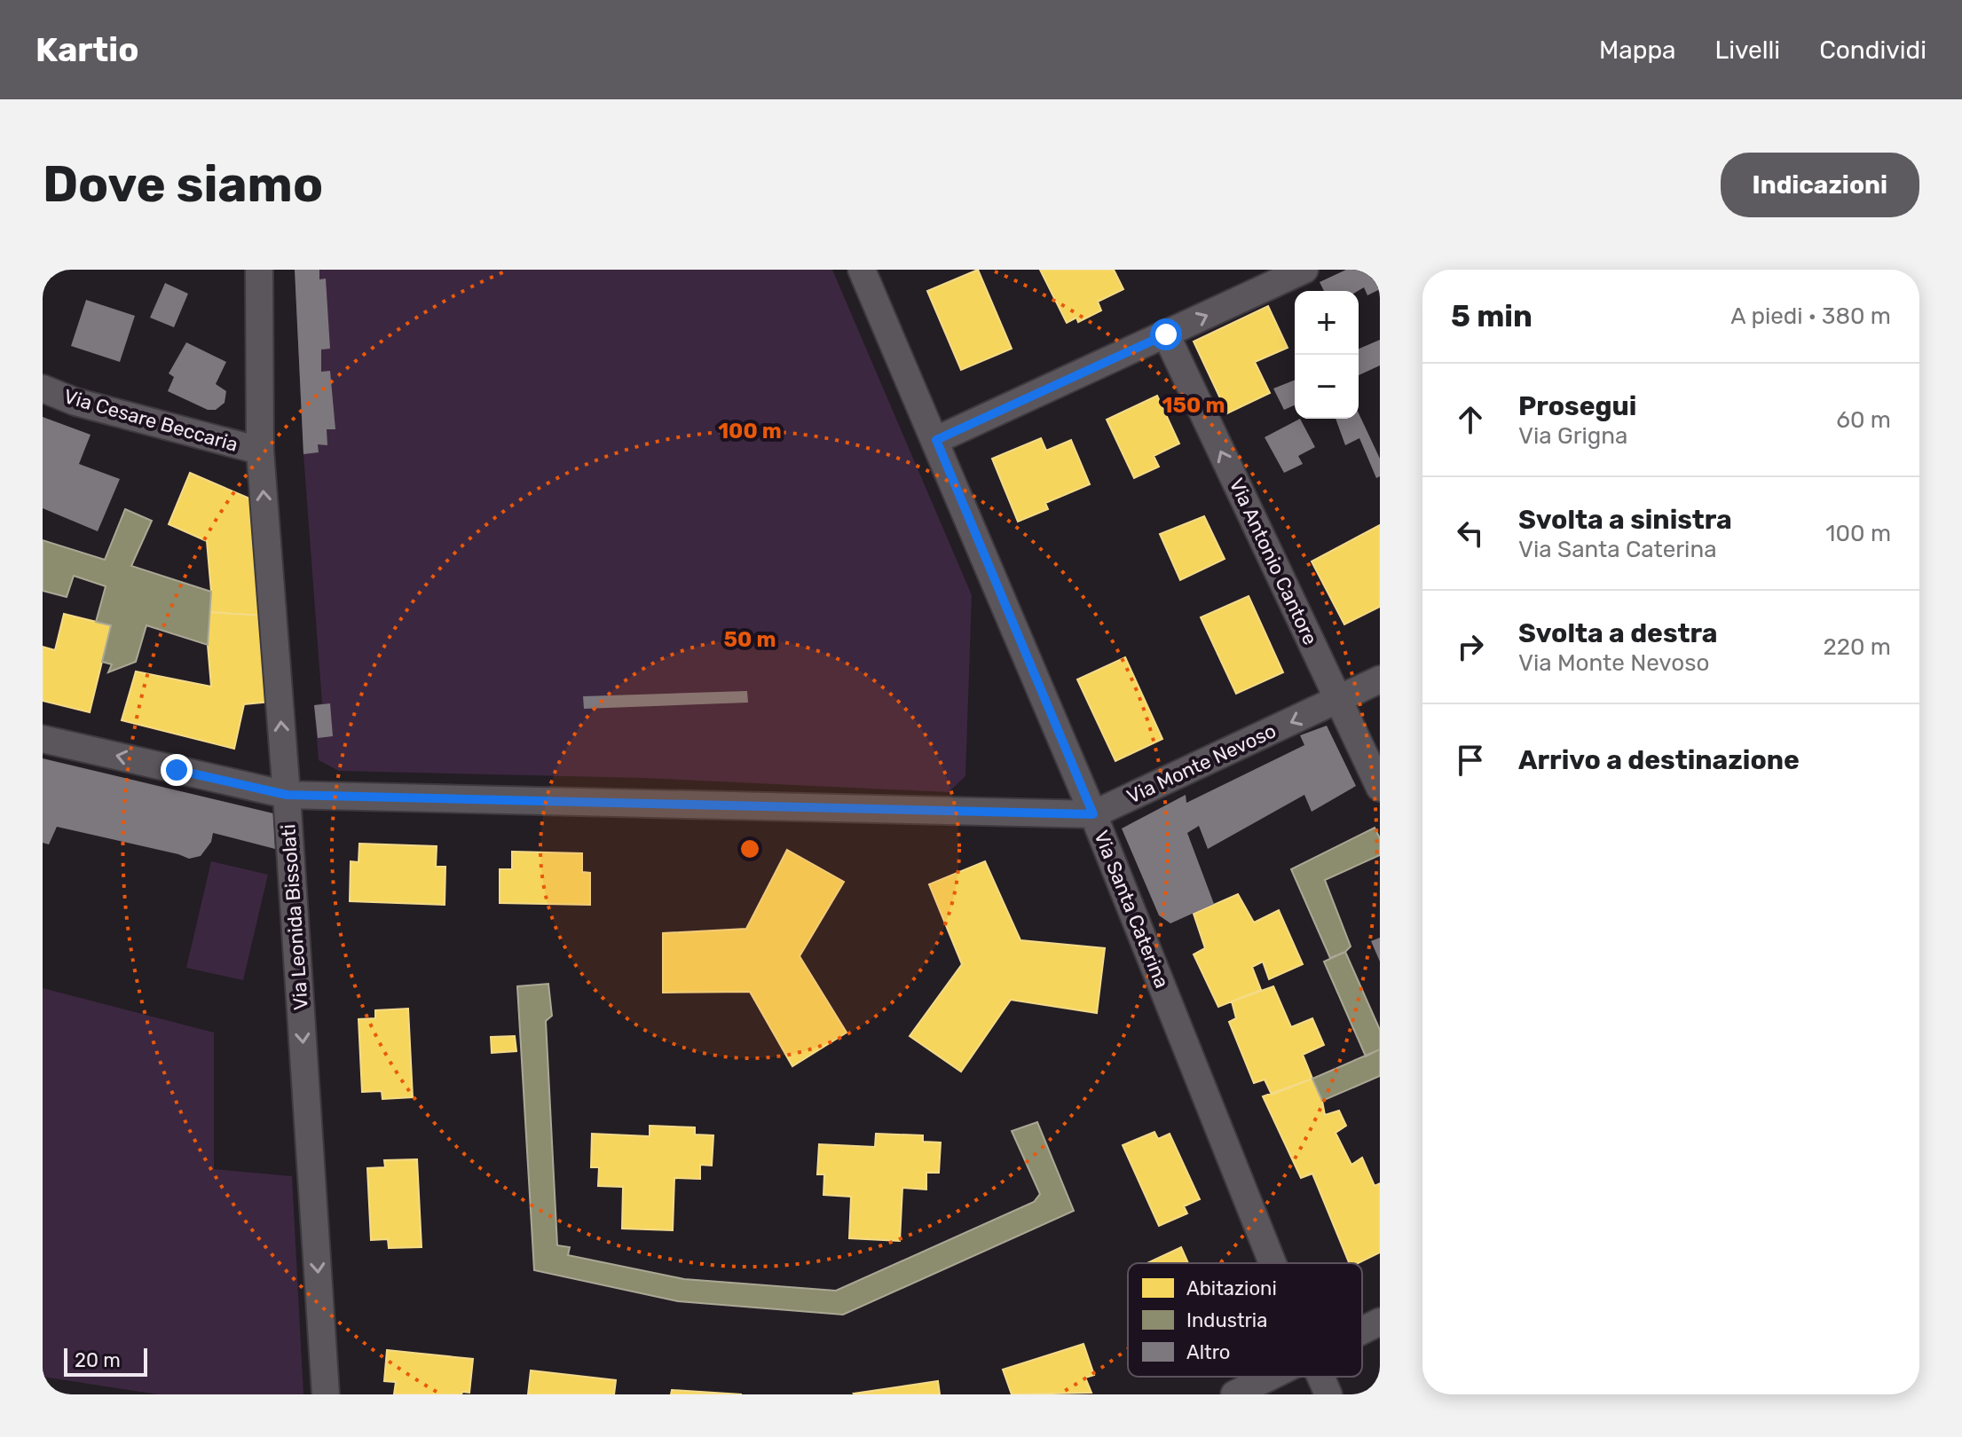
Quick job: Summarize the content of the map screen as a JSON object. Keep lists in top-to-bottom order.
{
  "streets": {
    "street": [
      "Via Cesare Beccaria",
      "Via Antonio Cantore",
      "Via Monte Nevoso",
      "Via Santa Caterina",
      "Via Leonida Bissolati"
    ]
  },
  "crossings": [
    ["Via Cesare Beccaria", "Via Leonida Bissolati"],
    ["Via Antonio Cantore", "Via Monte Nevoso"],
    ["Via Monte Nevoso", "Via Santa Caterina"],
    ["Via Monte Nevoso", "Via Leonida Bissolati"]
  ],
  "one_way": ["Via Antonio Cantore", "Via Monte Nevoso"],
  "legend": ["Abitazioni", "Industria", "Altro"],
  "scale_bar": "20 m",
  "page": {
    "header": "Kartio",
    "nav": ["Mappa", "Livelli", "Condividi"],
    "buttons": "Indicazioni",
    "title": "Dove siamo",
    "heading": ["5 min", "A piedi · 380 m"],
    "map_buttons": ["+", "−"],
    "list": [
      ["Prosegui", "Via Grigna", "60 m"],
      ["Svolta a sinistra", "Via Santa Caterina", "100 m"],
      ["Svolta a destra", "Via Monte Nevoso", "220 m"],
      "Arrivo a destinazione"
    ],
    "scale": "20 m"
  },
  "rings": ["150 m", "100 m", "50 m"]
}
